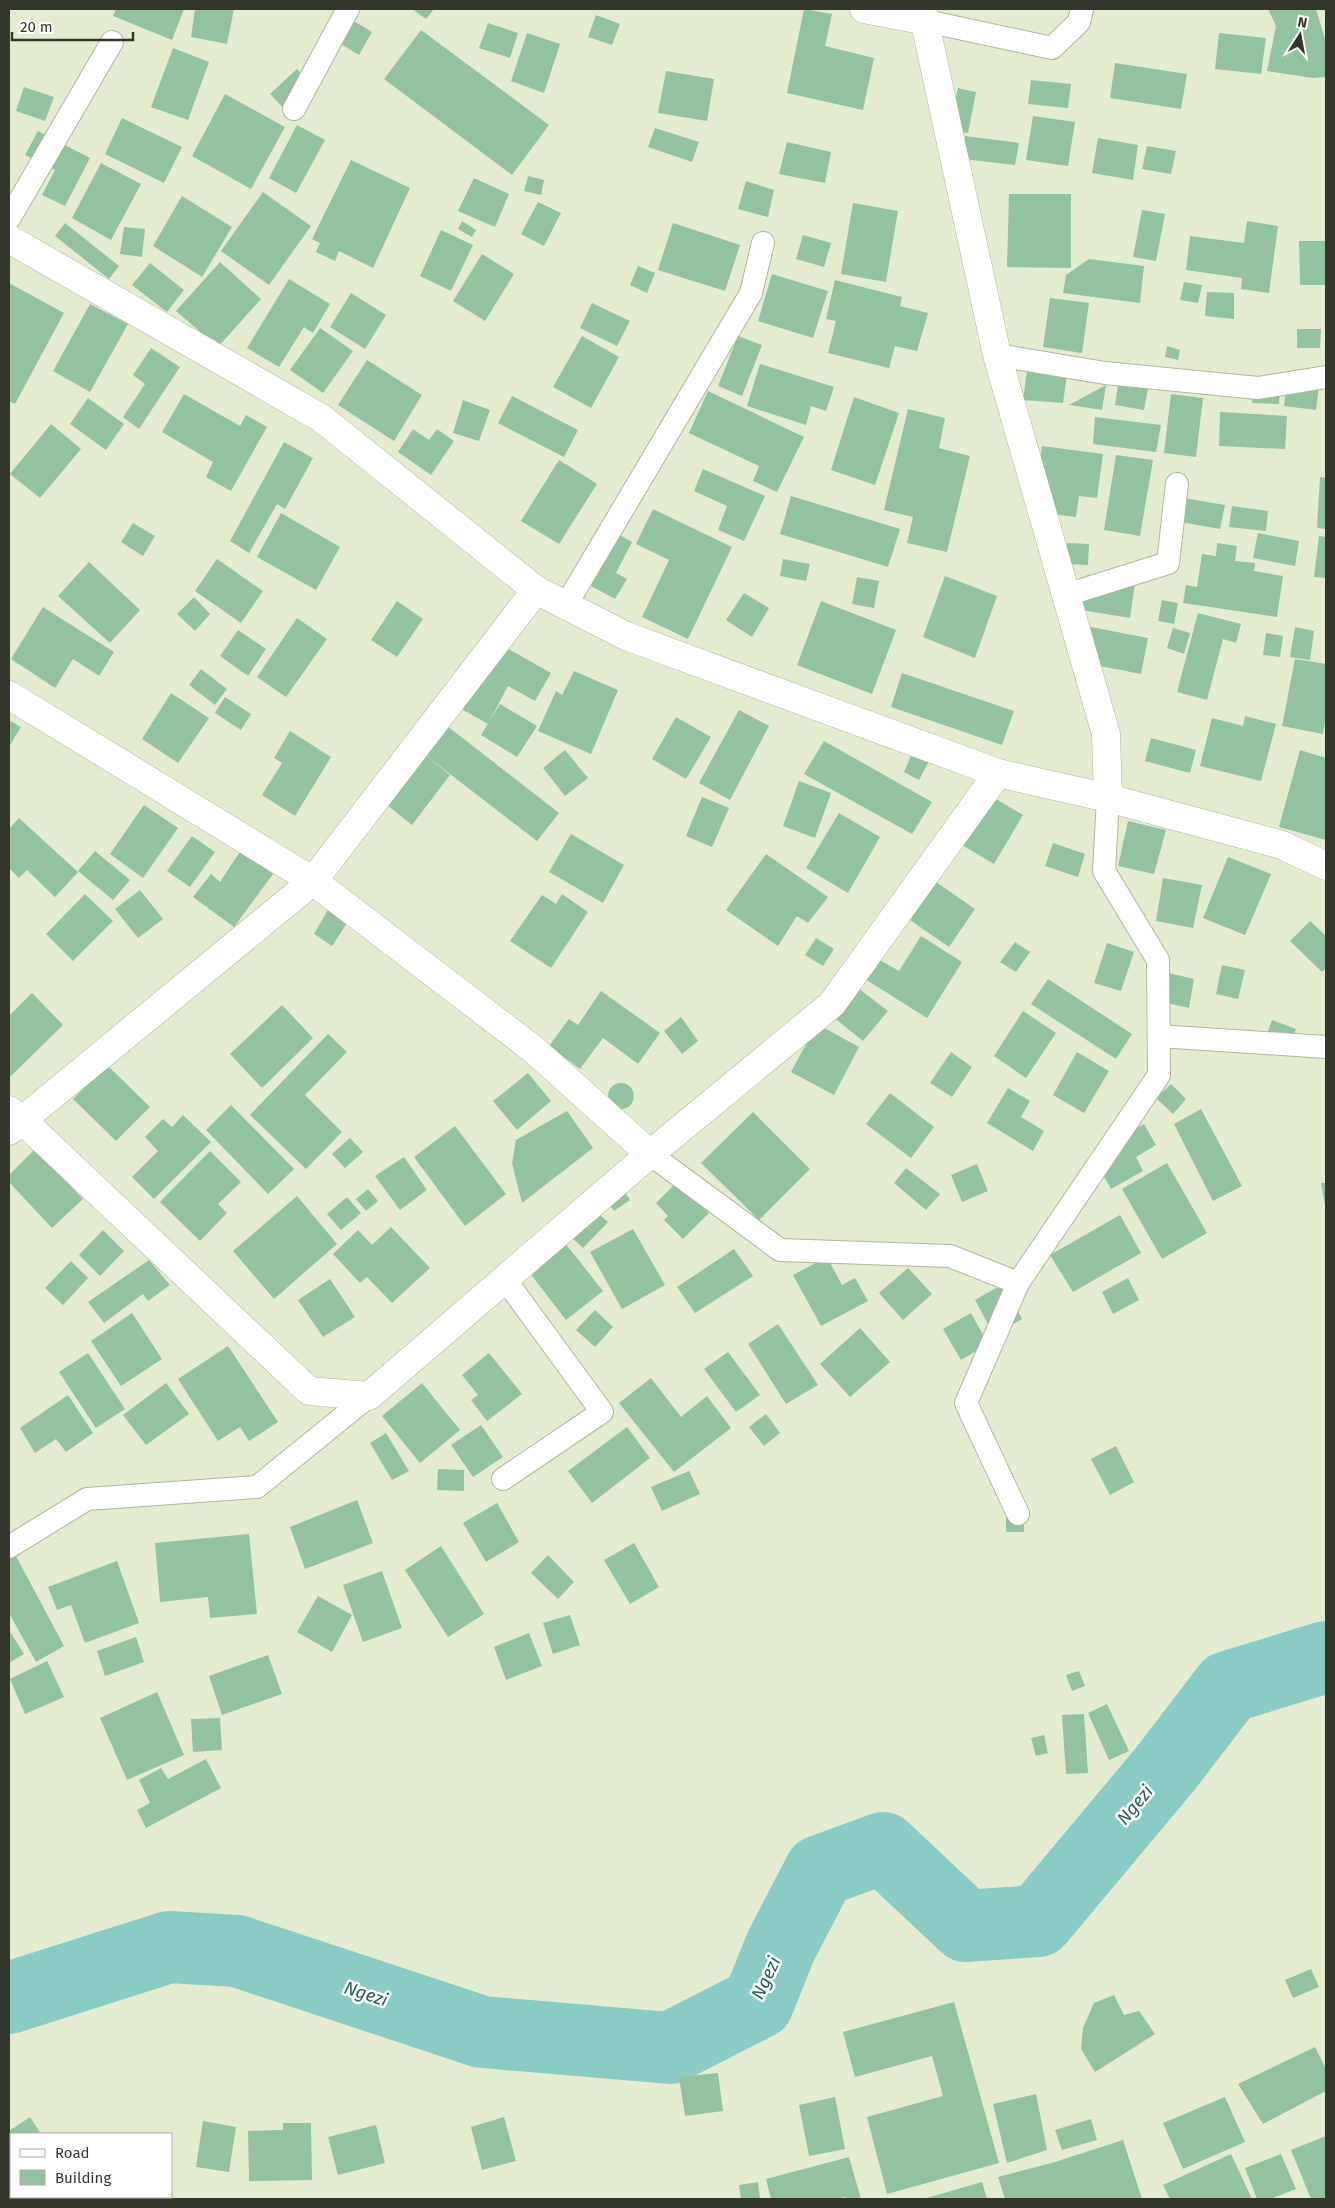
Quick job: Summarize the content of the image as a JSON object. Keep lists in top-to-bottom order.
{
  "water": ["Ngezi"],
  "legend": ["Road", "Building"],
  "scale_bar": "20 m",
  "north": "top"
}
